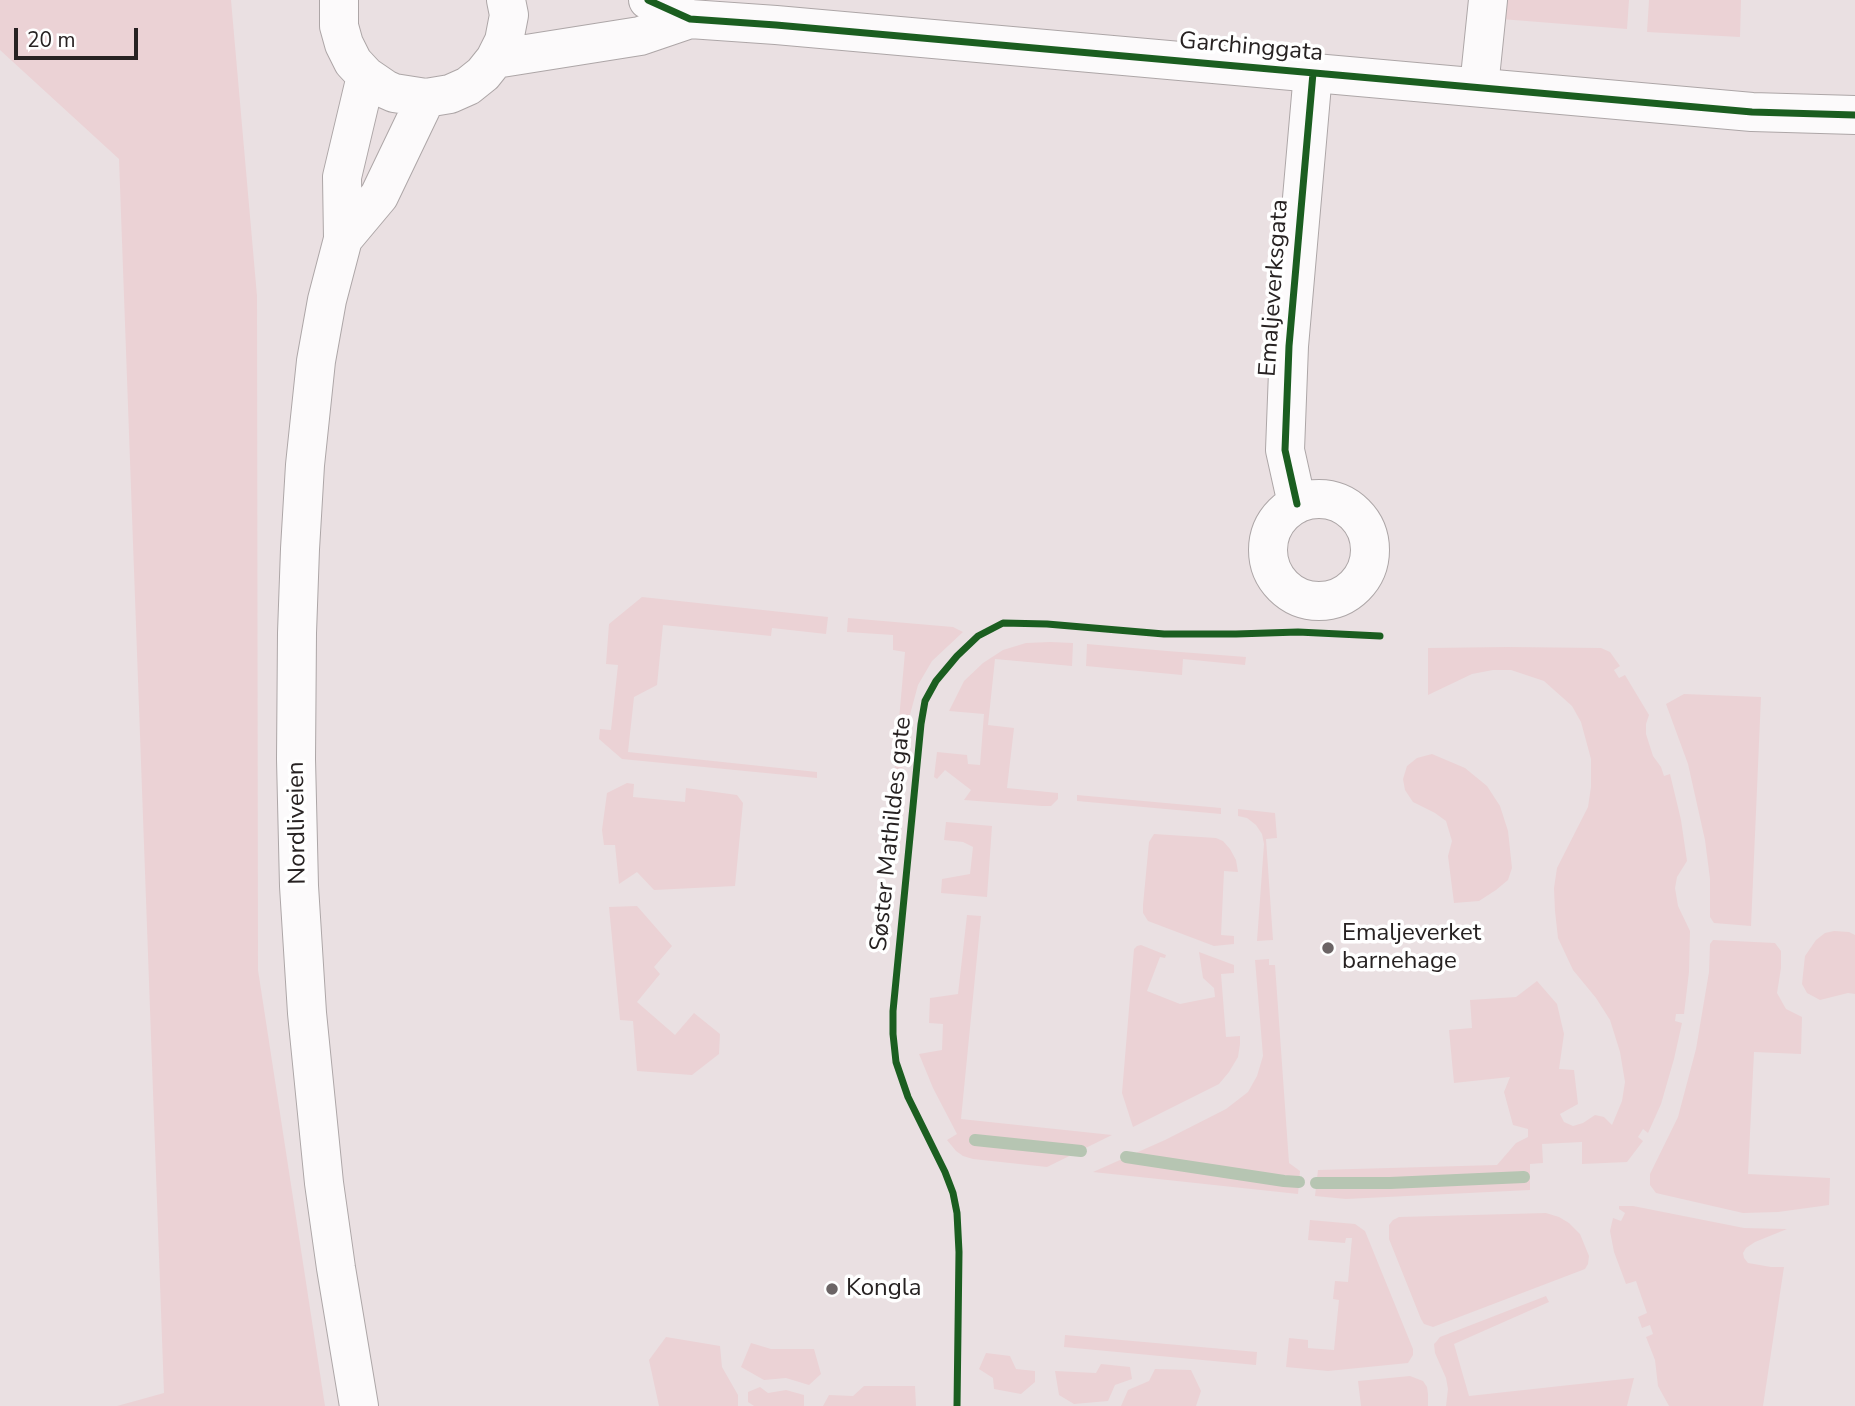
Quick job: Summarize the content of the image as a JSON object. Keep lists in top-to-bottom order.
{
  "streets": {
    "street": ["Garchinggata", "Emaljeverksgata", "Nordliveien"],
    "cycle path": ["Søster Mathildes gate"]
  },
  "crossings": [
    ["Garchinggata", "Emaljeverksgata"]
  ],
  "places": ["Emaljeverket barnehage", "Kongla"],
  "scale_bar": "20 m"
}
